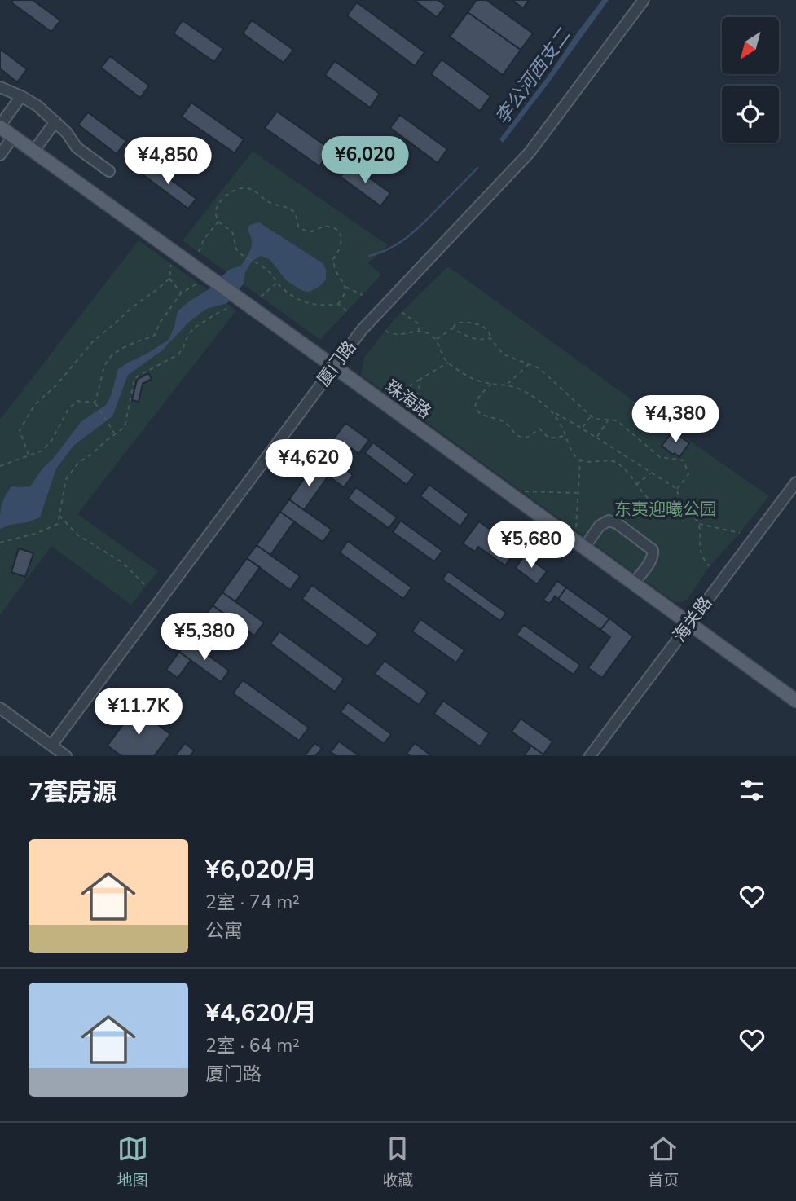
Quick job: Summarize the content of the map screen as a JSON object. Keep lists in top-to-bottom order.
{
  "streets": {
    "main road": ["珠海路"],
    "street": ["厦门路", "海关路"]
  },
  "crossings": [
    ["厦门路", "珠海路"],
    ["珠海路", "海关路"]
  ],
  "water": ["李公河西支二"],
  "parks": ["东夷迎曦公园"],
  "north": "bottom left",
  "page": {
    "price": [
      "¥6,020",
      "¥4,850",
      "¥4,380",
      "¥4,620",
      "¥5,680",
      "¥5,380",
      "¥11.7K"
    ],
    "heading": "7套房源",
    "list": [
      {
        "name": "¥6,020/月",
        "note": "2室 · 74 m² · 公寓"
      },
      {
        "name": "¥4,620/月",
        "note": "2室 · 64 m² · 厦门路"
      }
    ],
    "tabs": ["地图", "收藏", "首页"]
  }
}
